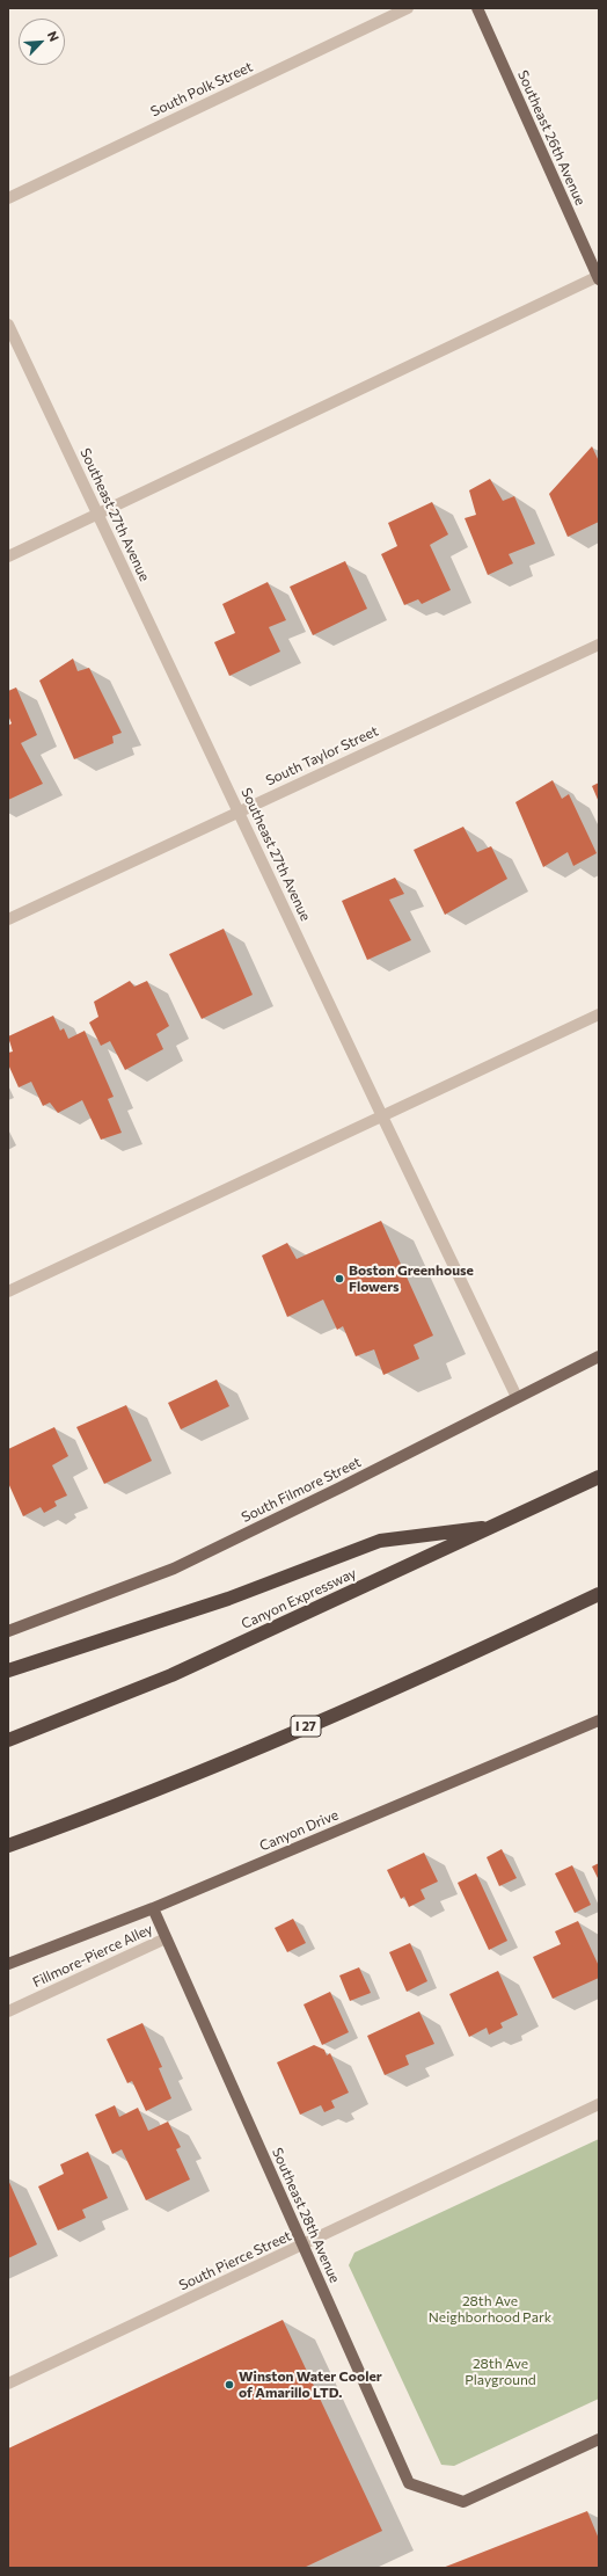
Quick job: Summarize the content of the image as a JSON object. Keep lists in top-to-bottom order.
{
  "streets": {
    "highway": ["Canyon Expressway", "I 27"],
    "main road": [
      "Southeast 26th Avenue",
      "South Filmore Street",
      "Canyon Drive",
      "Southeast 28th Avenue"
    ],
    "street": [
      "South Polk Street",
      "Southeast 27th Avenue",
      "South Taylor Street",
      "Fillmore-Pierce Alley",
      "South Pierce Street"
    ]
  },
  "crossings": [
    ["Southeast 27th Avenue", "South Taylor Street"],
    ["Southeast 27th Avenue", "South Filmore Street"],
    ["Canyon Drive", "Southeast 28th Avenue"],
    ["Fillmore-Pierce Alley", "Southeast 28th Avenue"],
    ["Southeast 28th Avenue", "South Pierce Street"]
  ],
  "parks": ["28th Ave Neighborhood Park", "28th Ave Playground"],
  "places": ["Boston Greenhouse Flowers", "Winston Water Cooler of Amarillo LTD."],
  "north": "top right"
}
